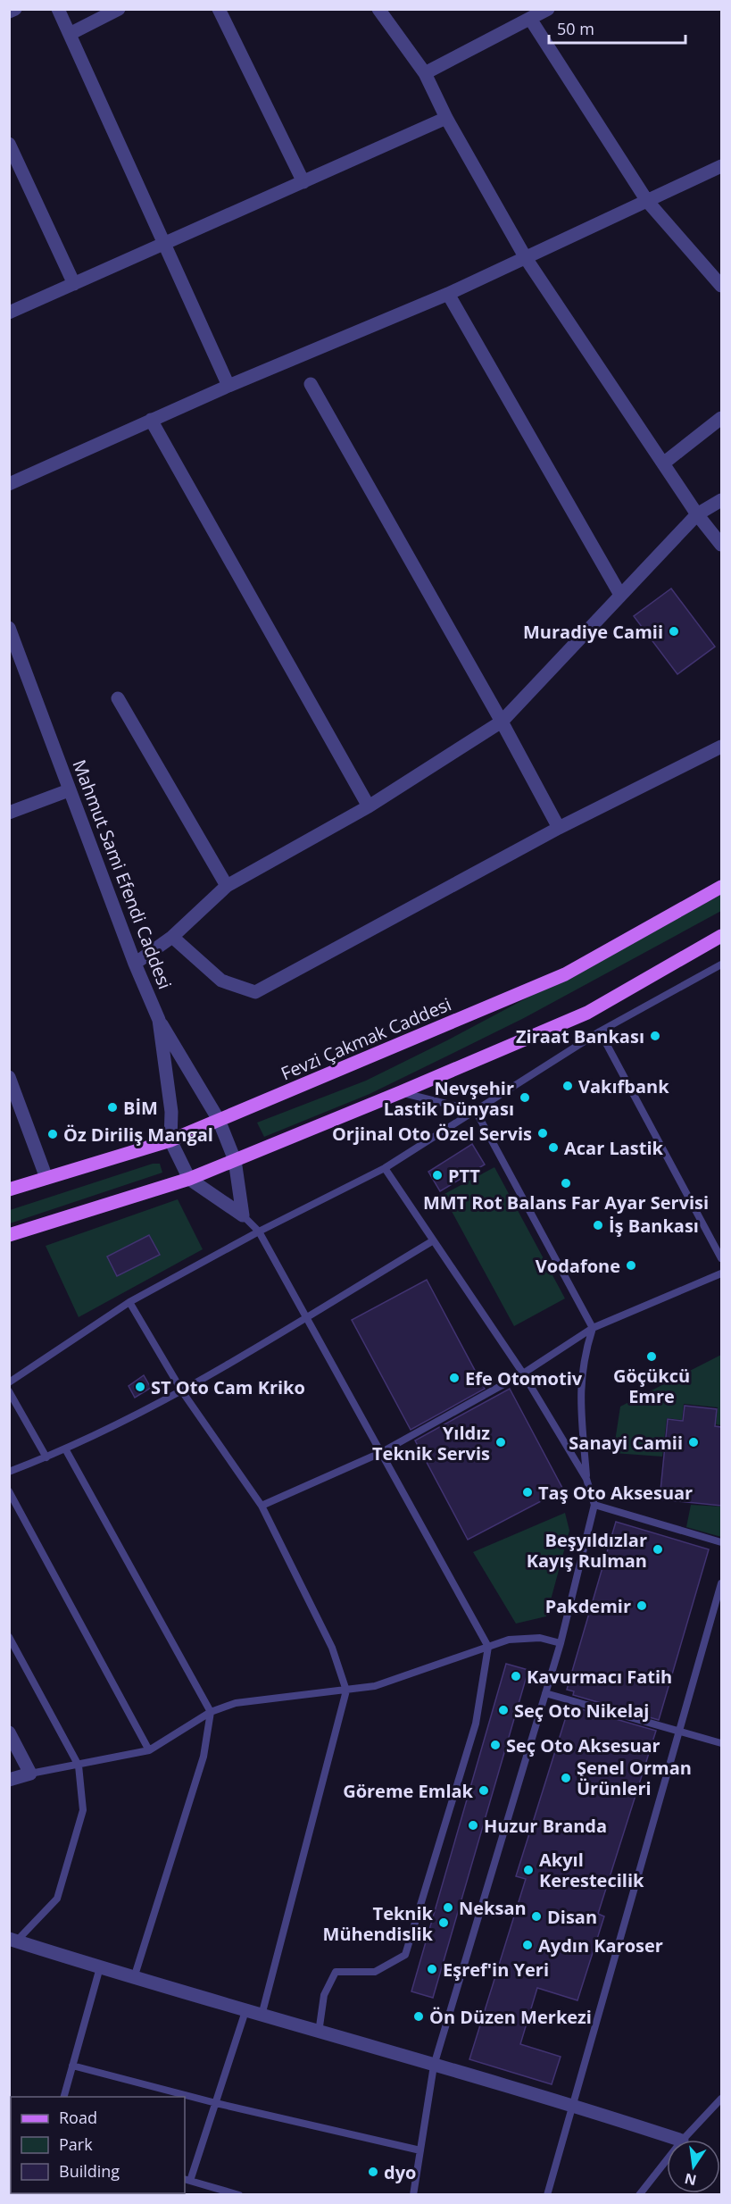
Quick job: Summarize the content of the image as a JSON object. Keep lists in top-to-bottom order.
{
  "streets": {
    "main road": ["Fevzi Çakmak Caddesi"],
    "street": ["Mahmut Sami Efendi Caddesi"]
  },
  "crossings": [
    ["Mahmut Sami Efendi Caddesi", "Fevzi Çakmak Caddesi"]
  ],
  "places": [
    "Muradiye Camii",
    "Ziraat Bankası",
    "Vakıfbank",
    "Nevşehir Lastik Dünyası",
    "BİM",
    "Orjinal Oto Özel Servis",
    "Öz Diriliş Mangal",
    "Acar Lastik",
    "PTT",
    "MMT Rot Balans Far Ayar Servisi",
    "İş Bankası",
    "Vodafone",
    "Göçükcü Emre",
    "Efe Otomotiv",
    "ST Oto Cam Kriko",
    "Yıldız Teknik Servis",
    "Sanayi Camii",
    "Taş Oto Aksesuar",
    "Beşyıldızlar Kayış Rulman",
    "Pakdemir",
    "Kavurmacı Fatih",
    "Seç Oto Nikelaj",
    "Seç Oto Aksesuar",
    "Şenel Orman Ürünleri",
    "Göreme Emlak",
    "Huzur Branda",
    "Akyıl Kerestecilik",
    "Neksan",
    "Disan",
    "Teknik Mühendislik",
    "Aydın Karoser",
    "Eşref'in Yeri",
    "Ön Düzen Merkezi",
    "dyo"
  ],
  "legend": ["Road", "Park", "Building"],
  "scale_bar": "50 m",
  "north": "bottom"
}
